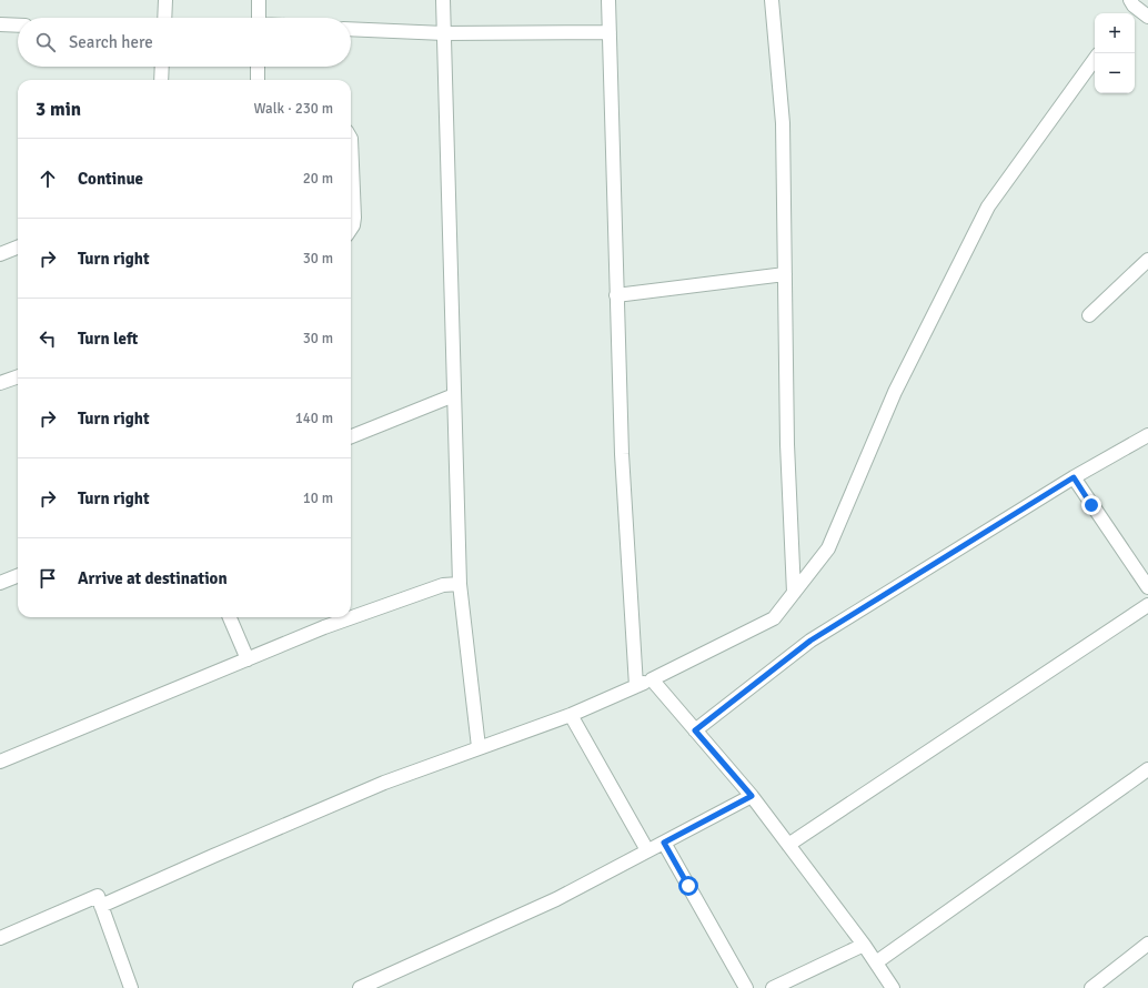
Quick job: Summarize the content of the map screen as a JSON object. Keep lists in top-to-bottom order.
{
  "page": {
    "map_buttons": ["+", "−"],
    "search": "Search here",
    "heading": ["3 min", "Walk · 230 m"],
    "list": [
      ["Continue", "20 m"],
      ["Turn right", "30 m"],
      ["Turn left", "30 m"],
      ["Turn right", "140 m"],
      ["Turn right", "10 m"],
      "Arrive at destination"
    ]
  }
}
